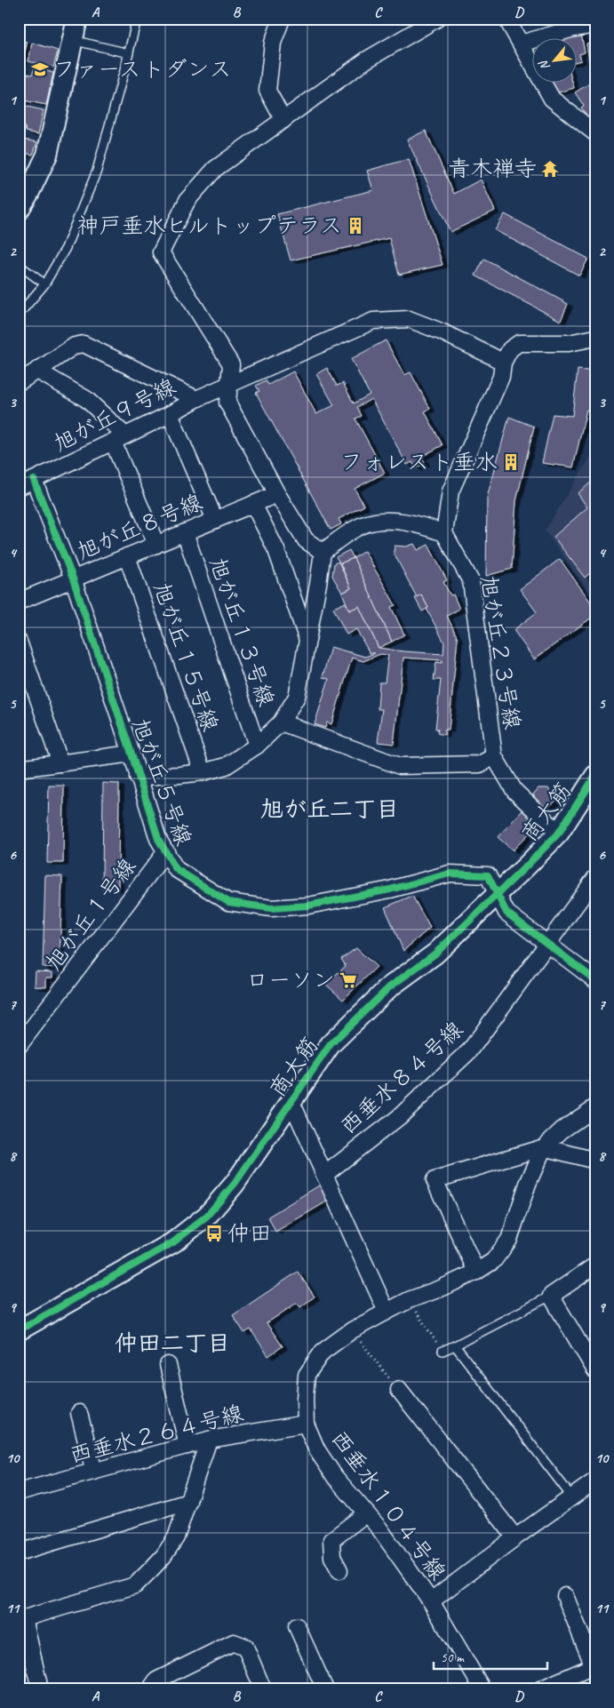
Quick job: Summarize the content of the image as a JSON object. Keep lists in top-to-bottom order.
{
  "streets": {
    "street": [
      "旭が丘９号線",
      "旭が丘８号線",
      "旭が丘１３号線",
      "旭が丘２３号線",
      "旭が丘１５号線",
      "旭が丘５号線",
      "商大筋",
      "旭が丘１号線",
      "西垂水８４号線",
      "西垂水２６４号線",
      "西垂水１０４号線"
    ]
  },
  "crossings": [
    ["旭が丘９号線", "旭が丘５号線"],
    ["旭が丘８号線", "旭が丘１３号線"],
    ["旭が丘８号線", "旭が丘１５号線"],
    ["旭が丘８号線", "旭が丘５号線"],
    ["旭が丘５号線", "商大筋"],
    ["旭が丘５号線", "旭が丘１号線"],
    ["西垂水２６４号線", "西垂水１０４号線"]
  ],
  "districts": ["旭が丘二丁目", "仲田二丁目"],
  "places": {
    "school or university": ["ファーストダンス"],
    "temple": ["青木禅寺"],
    "building": ["神戸垂水ヒルトップテラス", "フォレスト垂水"],
    "supermarket": ["ローソン"],
    "bus stop": ["仲田"]
  },
  "scale_bar": "50 m",
  "north": "bottom left",
  "grid": {
    "columns": [
      "A",
      "B",
      "C",
      "D"
    ],
    "rows": [
      "1",
      "2",
      "3",
      "4",
      "5",
      "6",
      "7",
      "8",
      "9",
      "10",
      "11"
    ]
  }
}
